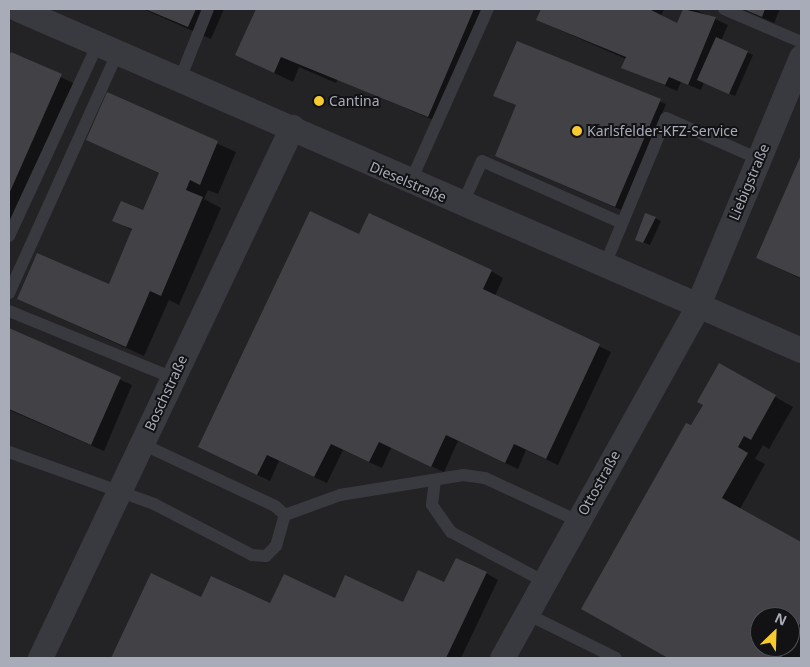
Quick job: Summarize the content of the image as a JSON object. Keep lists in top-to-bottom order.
{
  "streets": {
    "street": [
      "Dieselstraße",
      "Liebigstraße",
      "Boschstraße",
      "Ottostraße"
    ]
  },
  "crossings": [
    ["Dieselstraße", "Liebigstraße"],
    ["Dieselstraße", "Boschstraße"],
    ["Dieselstraße", "Ottostraße"],
    ["Liebigstraße", "Ottostraße"]
  ],
  "places": ["Cantina", "Karlsfelder-KFZ-Service"],
  "north": "top right"
}
